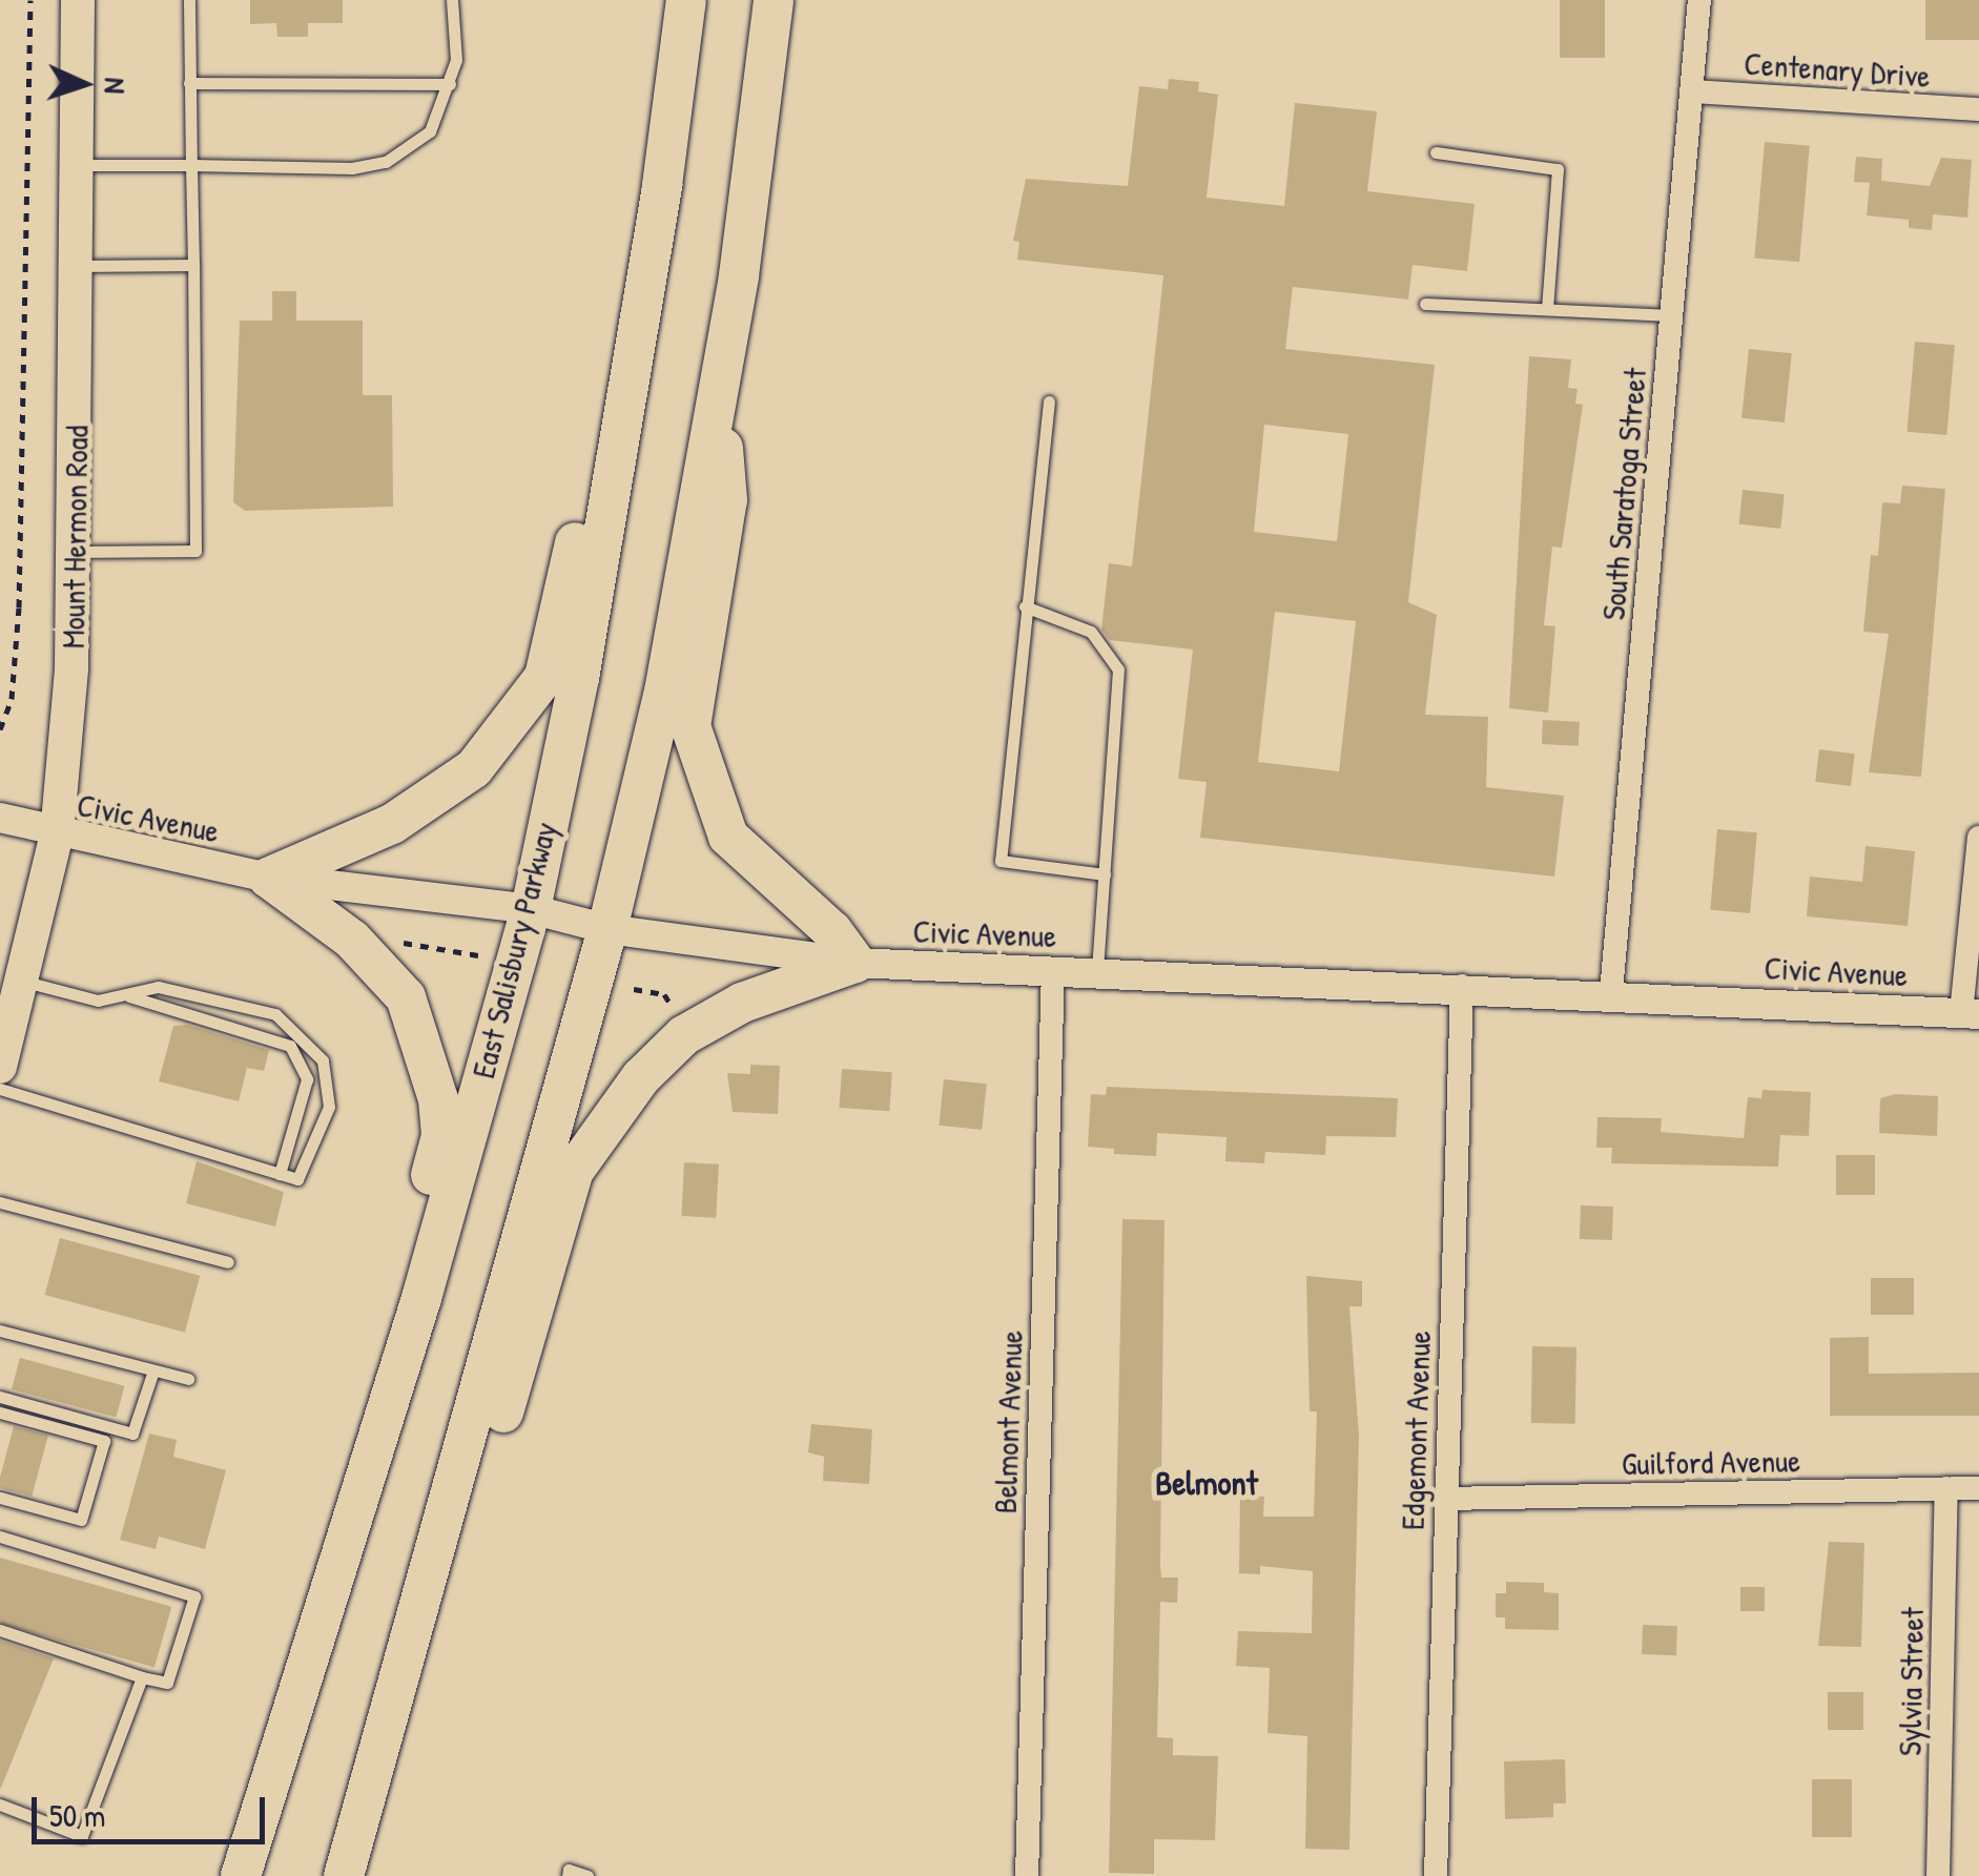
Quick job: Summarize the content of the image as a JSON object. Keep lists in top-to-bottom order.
{
  "streets": {
    "main road": ["Mount Hermon Road", "East Salisbury Parkway"],
    "street": [
      "Centenary Drive",
      "South Saratoga Street",
      "Civic Avenue",
      "Belmont Avenue",
      "Edgemont Avenue",
      "Guilford Avenue",
      "Sylvia Street"
    ]
  },
  "crossings": [
    ["Centenary Drive", "South Saratoga Street"],
    ["South Saratoga Street", "Civic Avenue"],
    ["Mount Hermon Road", "Civic Avenue"],
    ["Civic Avenue", "East Salisbury Parkway"],
    ["Civic Avenue", "Belmont Avenue"],
    ["Civic Avenue", "Edgemont Avenue"],
    ["Edgemont Avenue", "Guilford Avenue"],
    ["Guilford Avenue", "Sylvia Street"]
  ],
  "districts": ["Belmont"],
  "scale_bar": "50 m",
  "north": "right"
}
